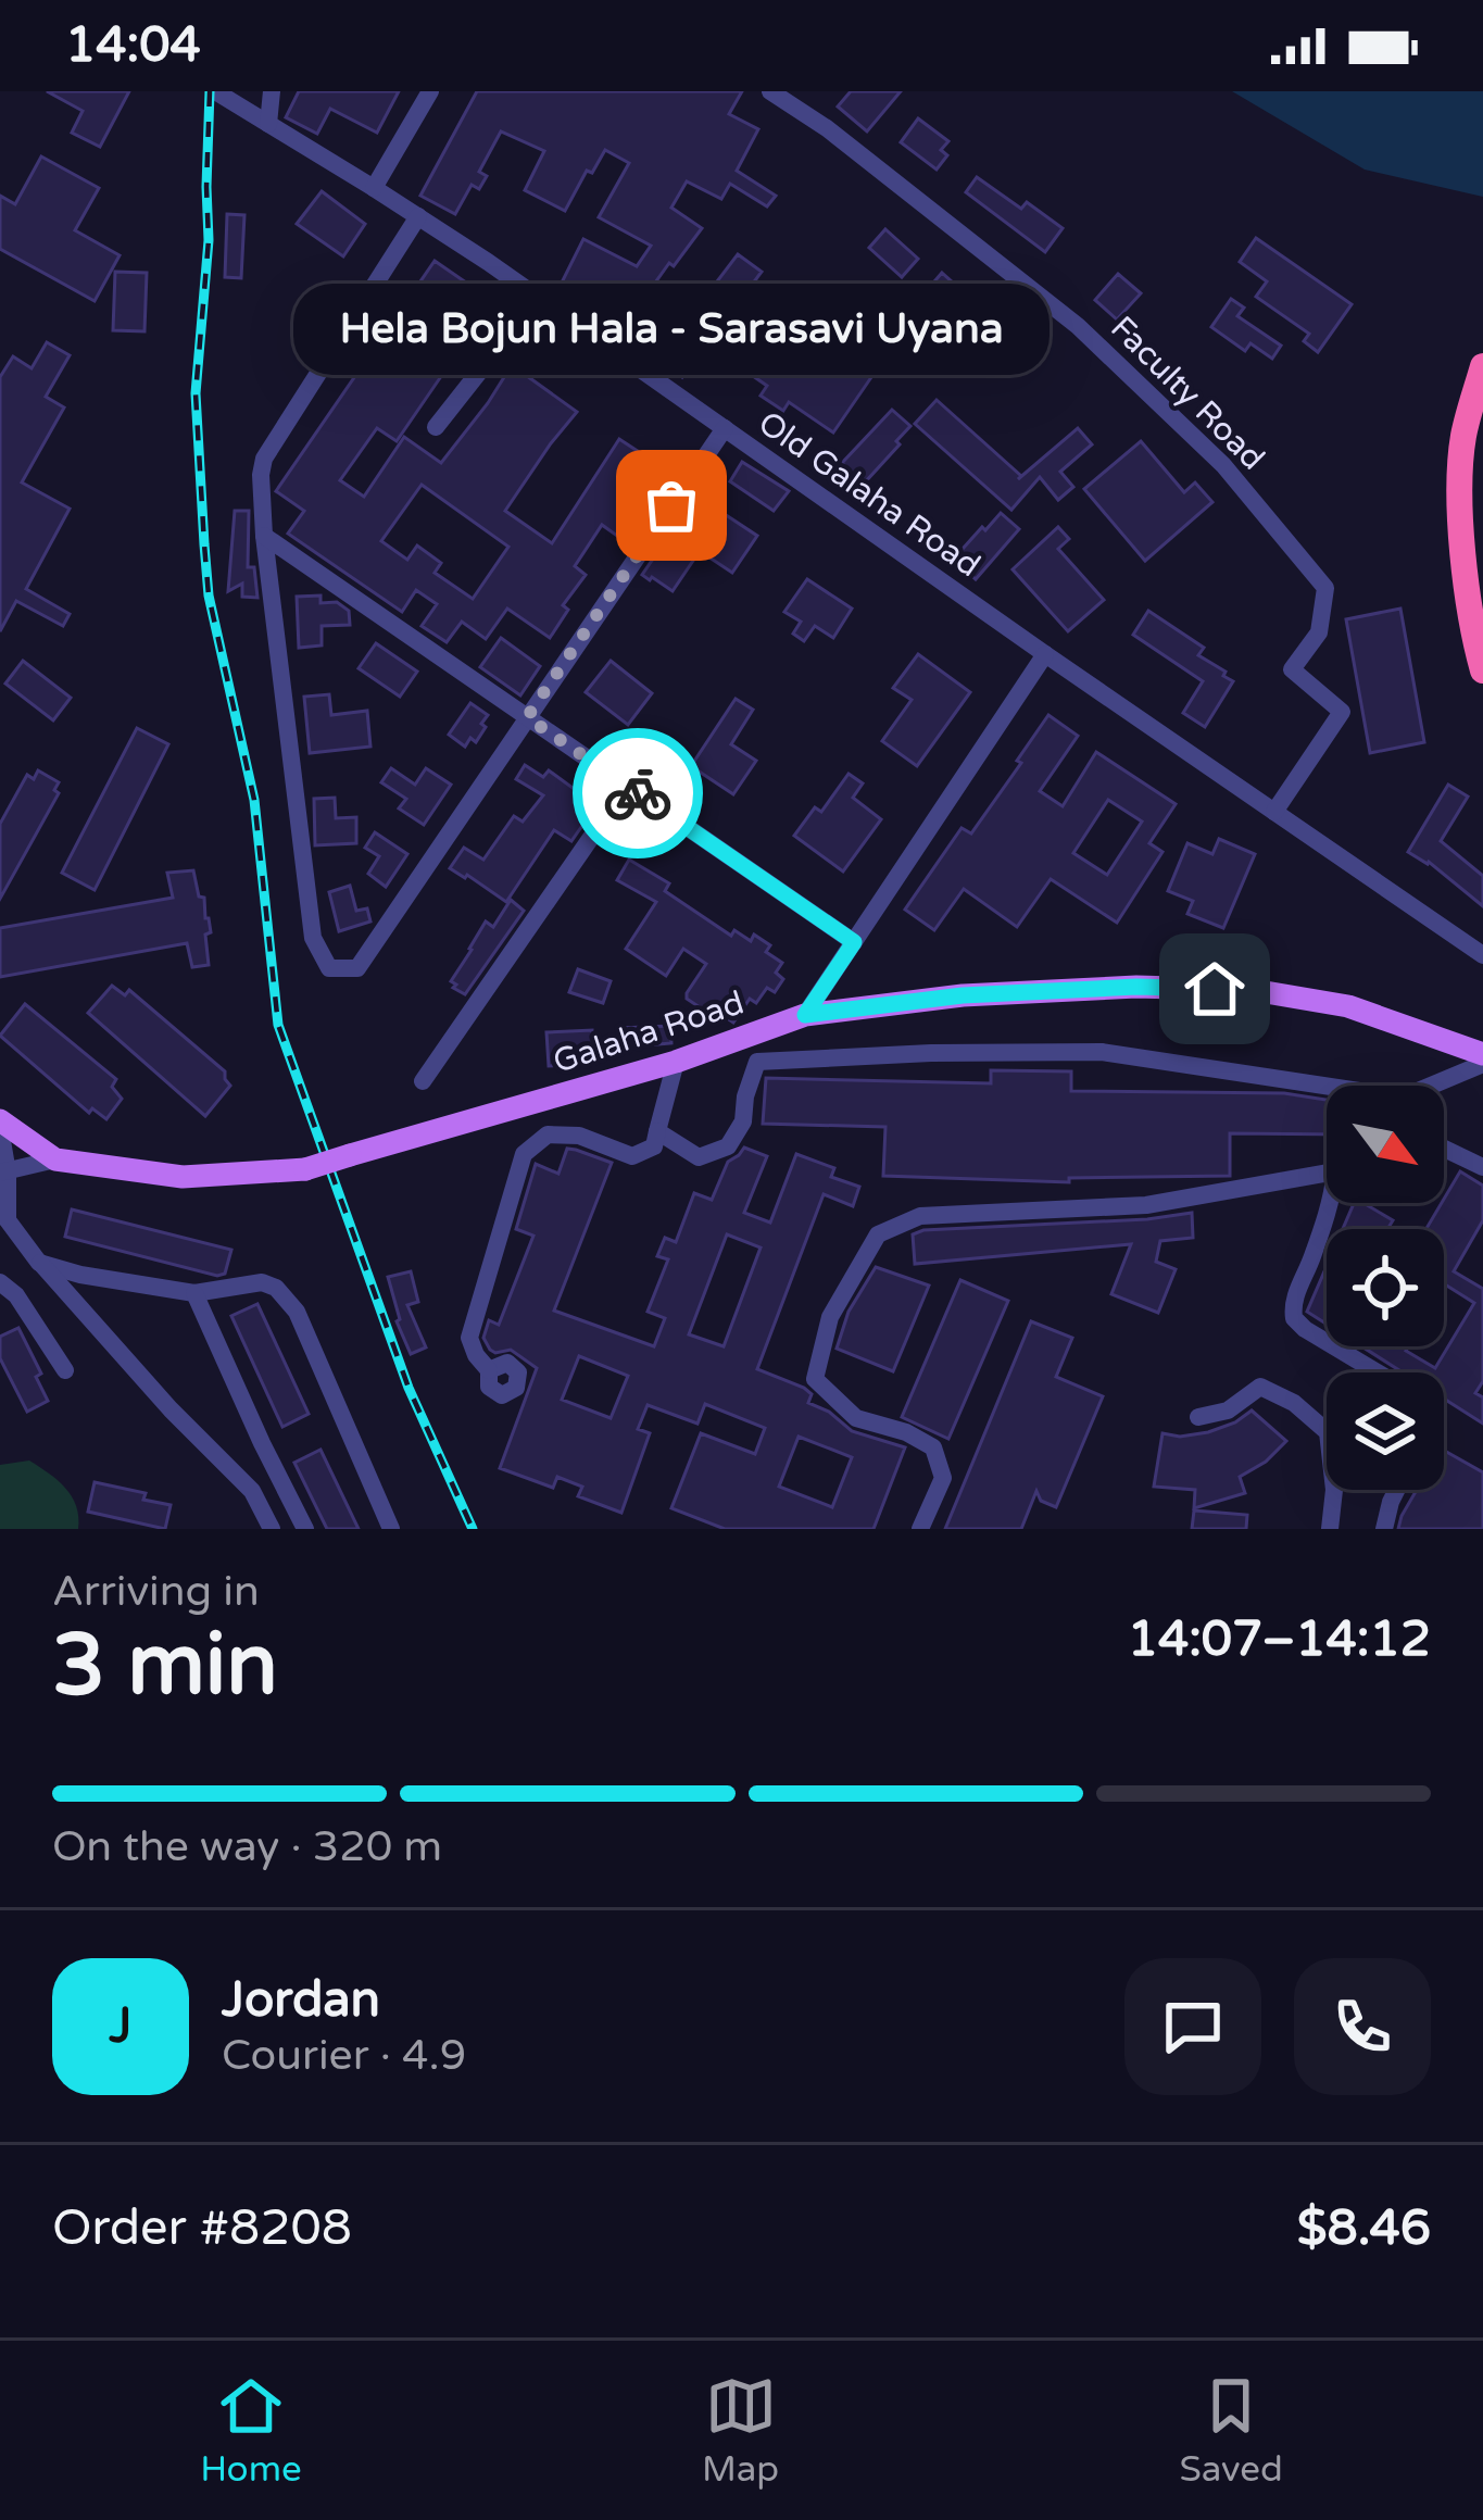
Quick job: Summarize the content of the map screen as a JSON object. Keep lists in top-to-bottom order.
{
  "streets": {
    "main road": ["Galaha Road"],
    "street": ["Faculty Road", "Old Galaha Road"]
  },
  "crossings": [
    ["Faculty Road", "Old Galaha Road"]
  ],
  "places": ["Hela Bojun Hala - Sarasavi Uyana"],
  "north": "bottom right",
  "page": {
    "status": "14:04",
    "bubble": "Hela Bojun Hala - Sarasavi Uyana",
    "heading": ["3 min", "Arriving in", "14:07–14:12"],
    "panel": [
      "Jordan",
      "Courier · 4.9",
      "Order #8208",
      "$8.46"
    ],
    "bar": "On the way · 320 m",
    "round": "J",
    "tabs": ["Home", "Map", "Saved"]
  }
}
